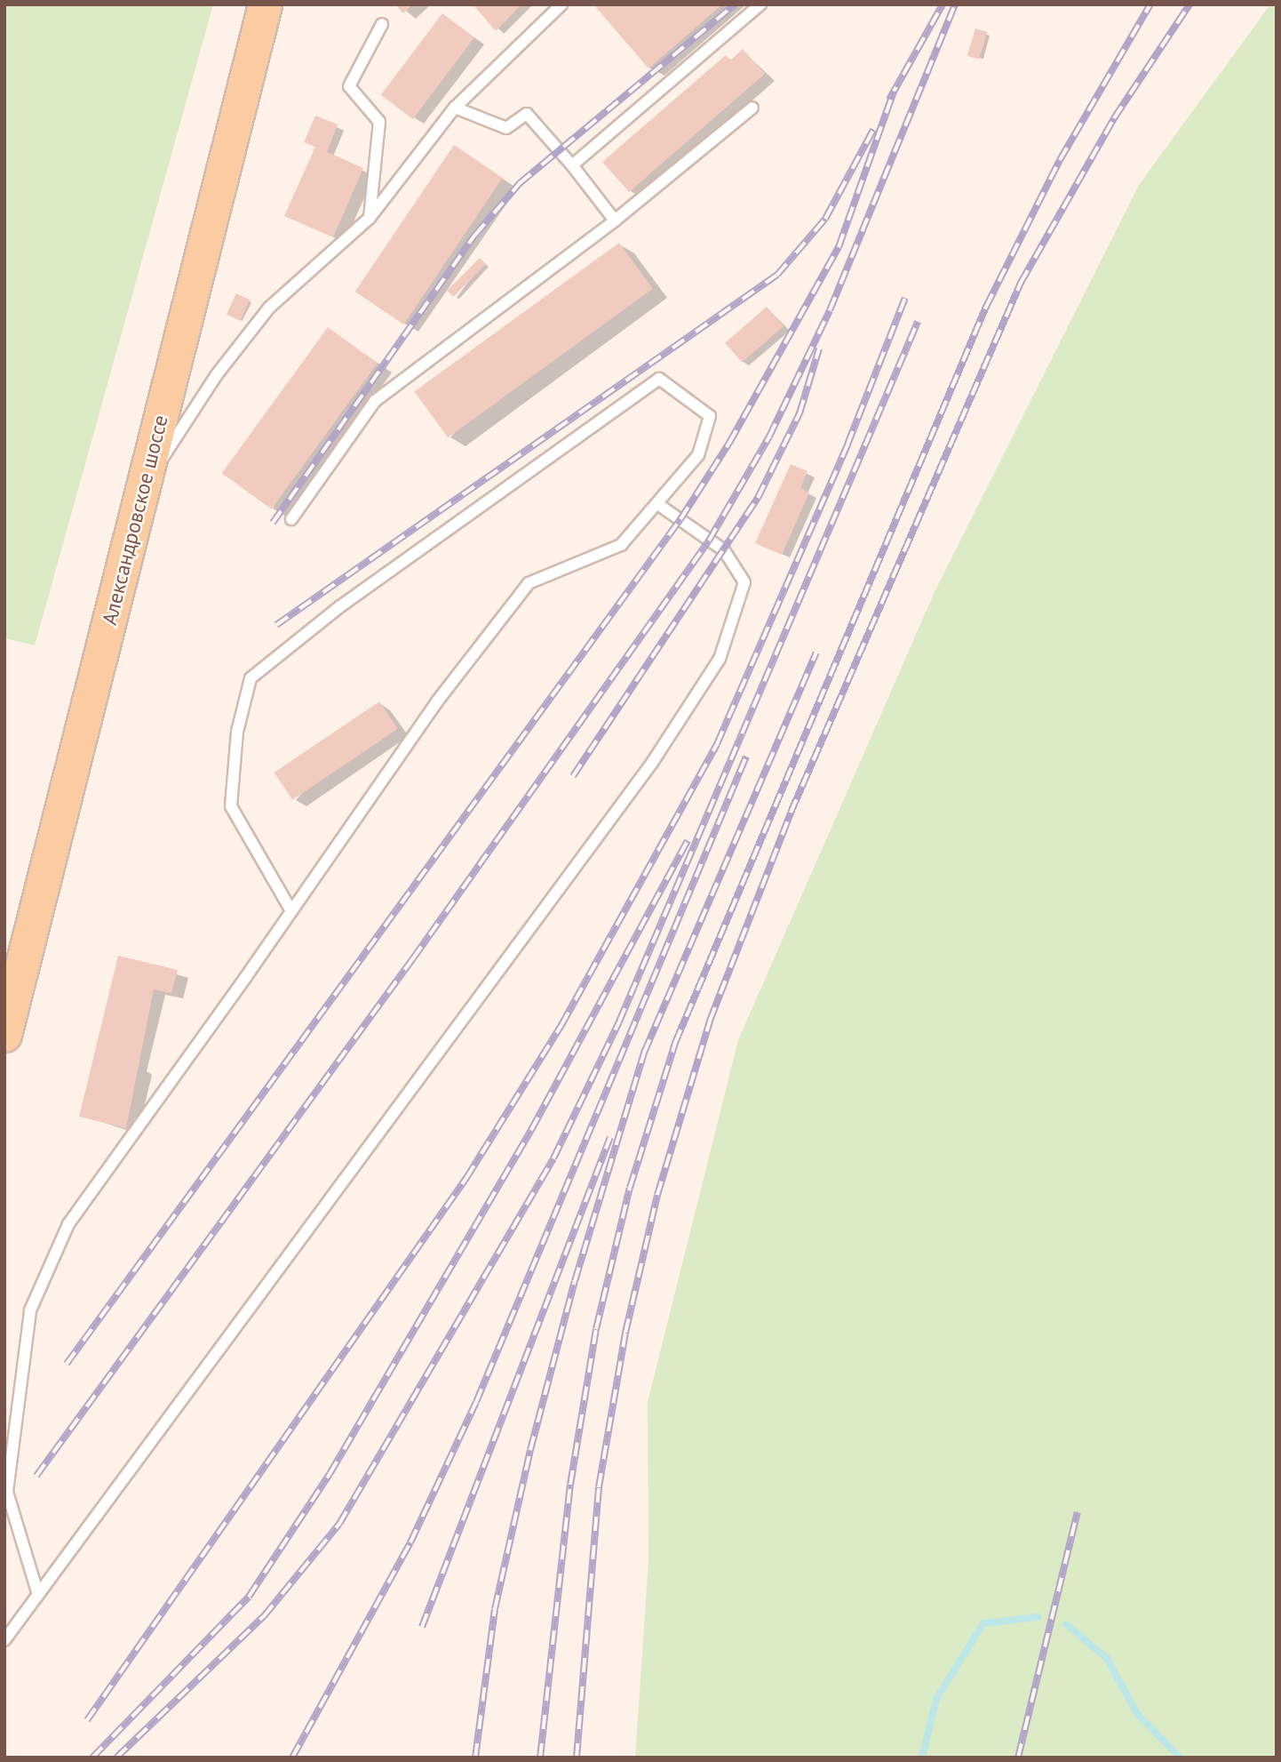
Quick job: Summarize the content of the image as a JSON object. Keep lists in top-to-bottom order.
{
  "streets": {
    "main road": ["Александровское шоссе"]
  }
}
